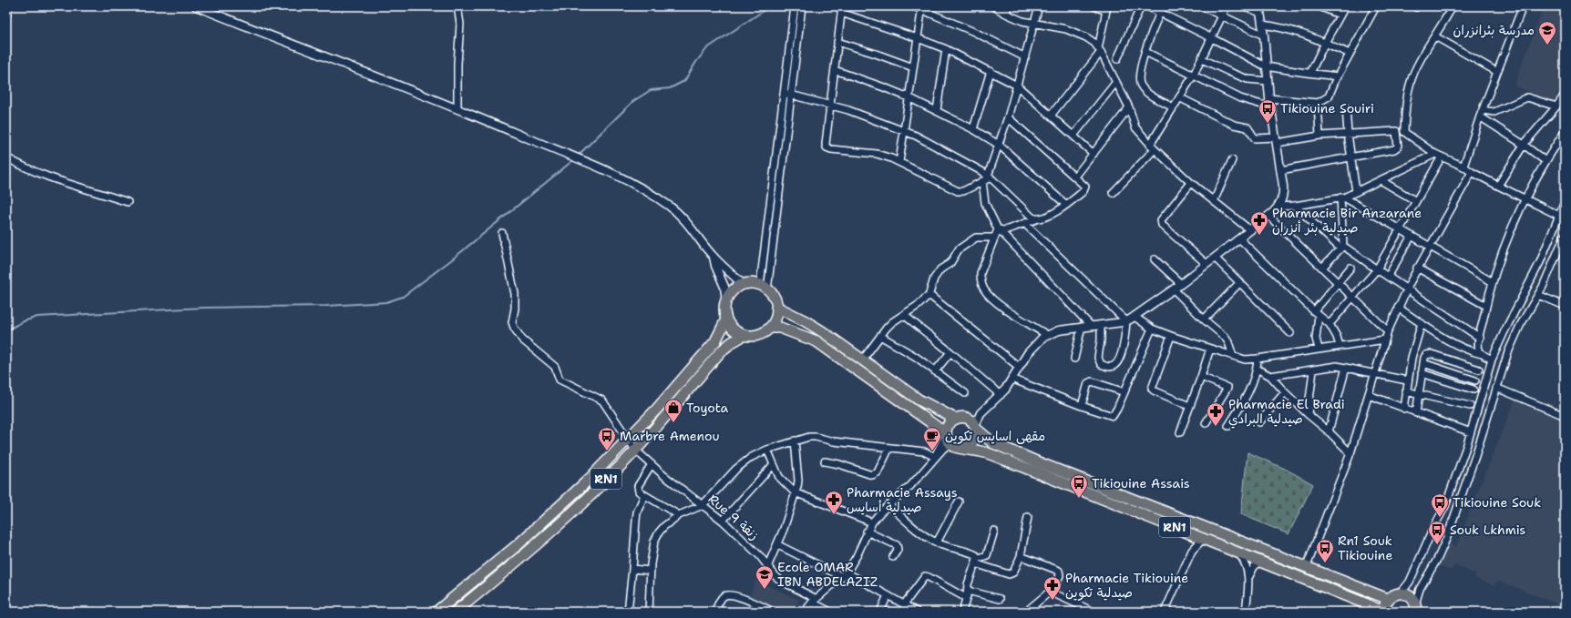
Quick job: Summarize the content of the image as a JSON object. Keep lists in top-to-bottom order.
{
  "streets": {
    "highway": ["RN1"],
    "street": ["Rue 9 زنقة"]
  },
  "crossings": [
    ["RN1", "Rue 9 زنقة"]
  ],
  "places": {
    "school or university": ["مدرسة بئرانزران", "Ecole OMAR IBN ABDELAZIZ"],
    "bus stop": [
      "Tikiouine Souiri",
      "Marbre Amenou",
      "Tikiouine Assais",
      "Tikiouine Souk",
      "Souk Lkhmis",
      "Rn1 Souk Tikiouine"
    ],
    "pharmacy": [
      "Pharmacie Bir Anzarane صيدلية بئر أنزران",
      "Pharmacie El Bradi صيدلية البرادي",
      "Pharmacie Assays صيدلية أسايس",
      "Pharmacie Tikiouine صيدلية تكوين"
    ],
    "shop": ["Toyota"],
    "cafe": ["مقهى اسايس تكوين"]
  }
}
